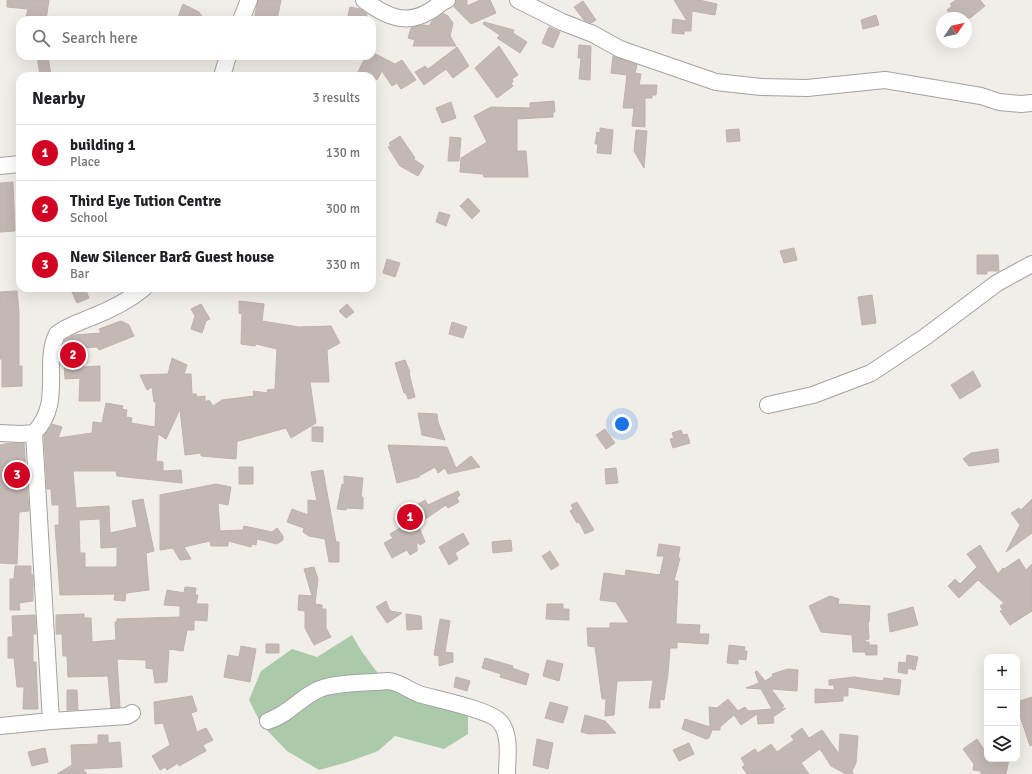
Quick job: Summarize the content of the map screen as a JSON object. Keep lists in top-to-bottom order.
{
  "north": "top right",
  "page": {
    "search": "Search here",
    "heading": ["Nearby", "3 results"],
    "list": [
      {
        "mark": "1",
        "name": "building 1",
        "note": "Place",
        "value": "130 m"
      },
      {
        "mark": "2",
        "name": "Third Eye Tution Centre",
        "note": "School",
        "value": "300 m"
      },
      {
        "mark": "3",
        "name": "New Silencer Bar& Guest house",
        "note": "Bar",
        "value": "330 m"
      }
    ],
    "pins": ["2", "3", "1"],
    "map_buttons": ["+", "−"]
  }
}
